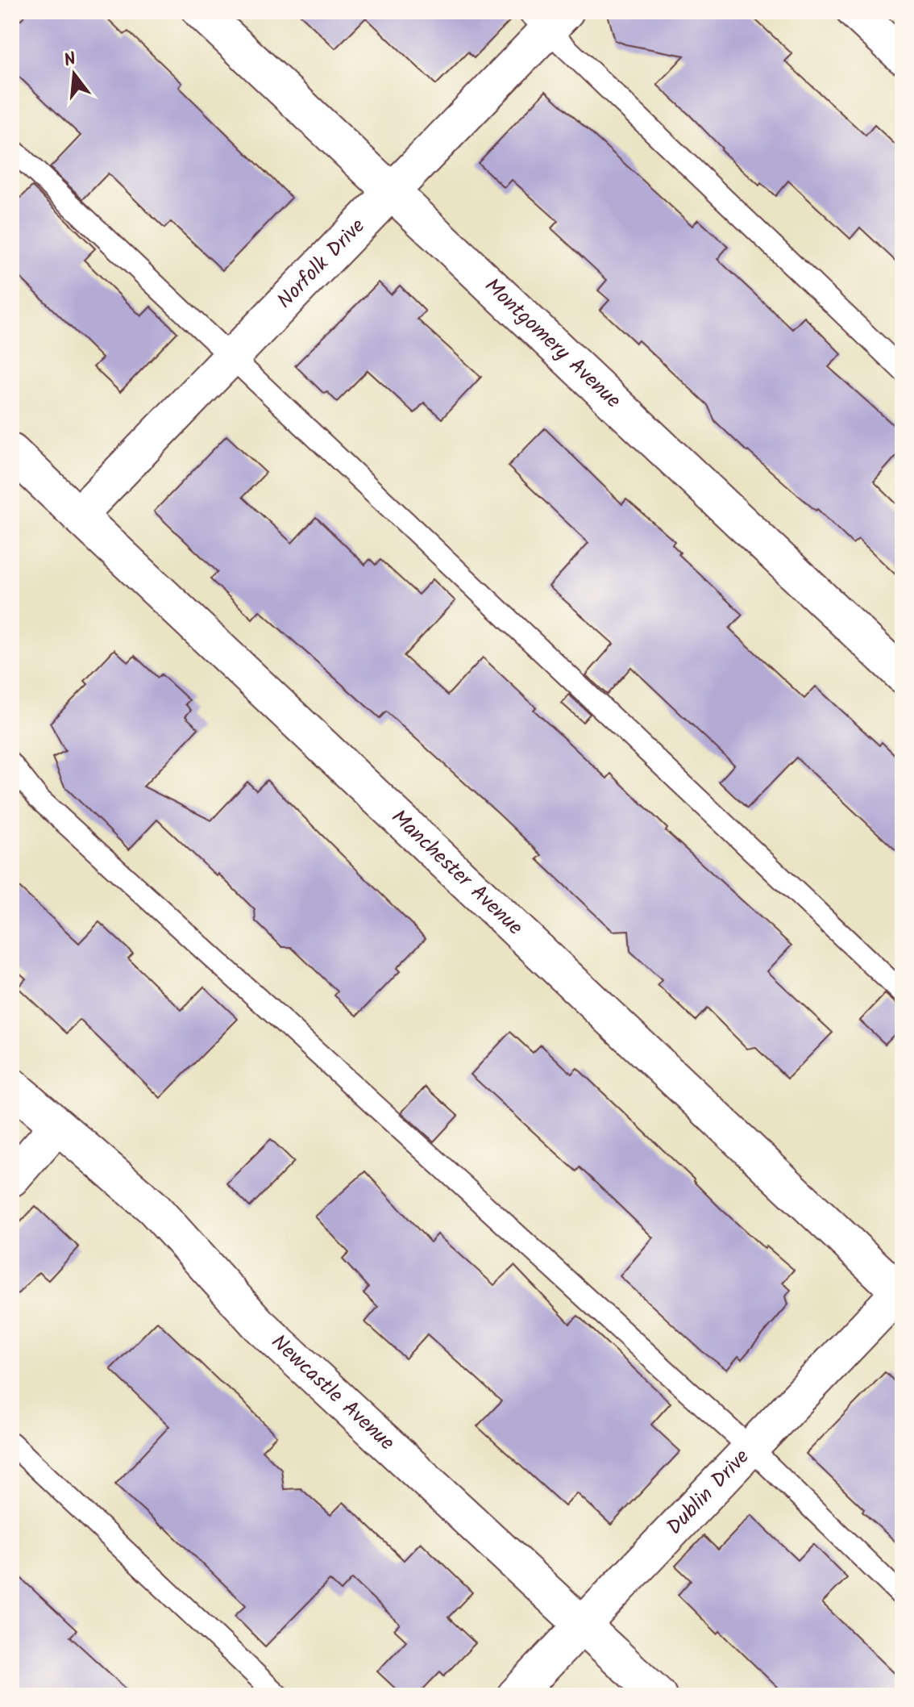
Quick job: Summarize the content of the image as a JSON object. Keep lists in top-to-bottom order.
{
  "streets": {
    "street": [
      "Norfolk Drive",
      "Montgomery Avenue",
      "Manchester Avenue",
      "Newcastle Avenue",
      "Dublin Drive"
    ]
  },
  "crossings": [
    ["Norfolk Drive", "Montgomery Avenue"],
    ["Norfolk Drive", "Manchester Avenue"],
    ["Manchester Avenue", "Dublin Drive"],
    ["Newcastle Avenue", "Dublin Drive"]
  ],
  "north": "top"
}
